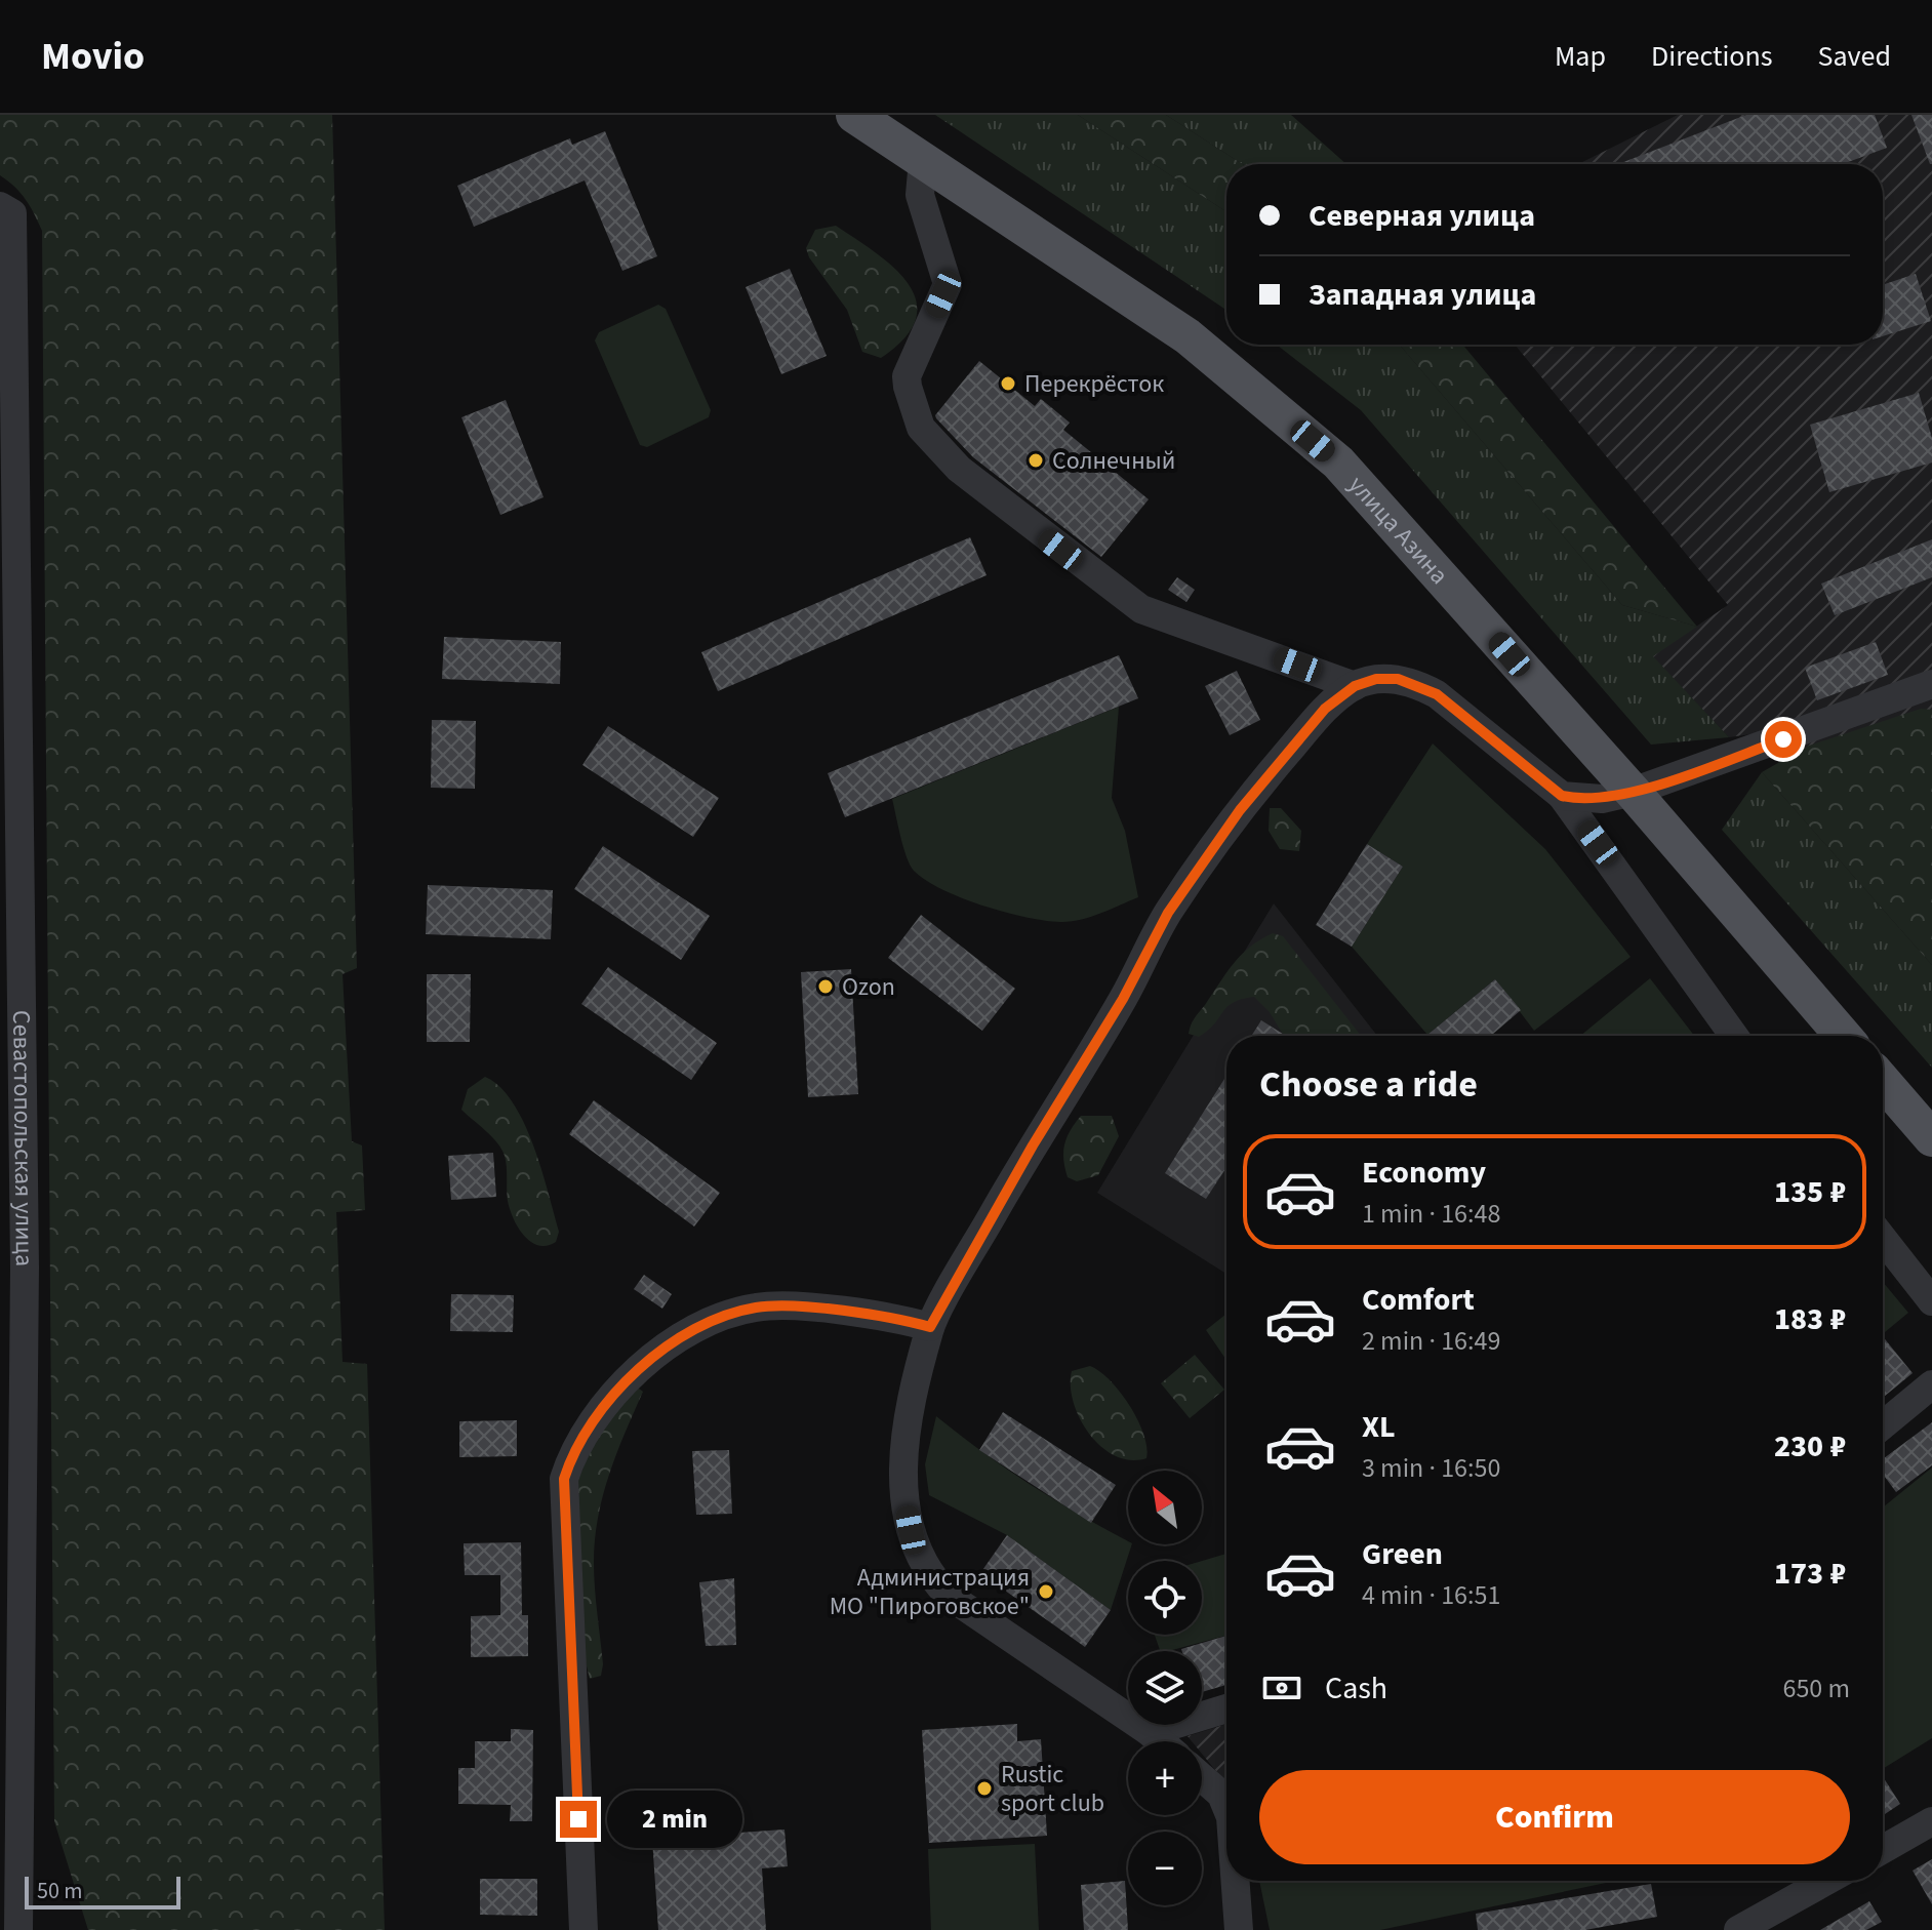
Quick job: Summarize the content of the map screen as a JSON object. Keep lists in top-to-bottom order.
{
  "streets": {
    "main road": ["улица Азина"],
    "street": ["Севастопольская улица"]
  },
  "places": [
    "Перекрёсток",
    "Солнечный",
    "Ozon",
    "Администрация МО \"Пироговское\"",
    "Rustic sport club"
  ],
  "scale_bar": "50 m",
  "north": "top left",
  "page": {
    "header": "Movio",
    "nav": ["Map", "Directions", "Saved"],
    "banner": ["Северная улица", "Западная улица"],
    "heading": "Choose a ride",
    "list": [
      {
        "name": "Economy",
        "note": "1 min · 16:48",
        "value": "135 ₽"
      },
      {
        "name": "Comfort",
        "note": "2 min · 16:49",
        "value": "183 ₽"
      },
      {
        "name": "XL",
        "note": "3 min · 16:50",
        "value": "230 ₽"
      },
      {
        "name": "Green",
        "note": "4 min · 16:51",
        "value": "173 ₽"
      }
    ],
    "map_buttons": ["+", "−"],
    "pay": ["Cash", "650 m"],
    "buttons": "Confirm",
    "bubble": "2 min",
    "scale": "50 m"
  }
}
